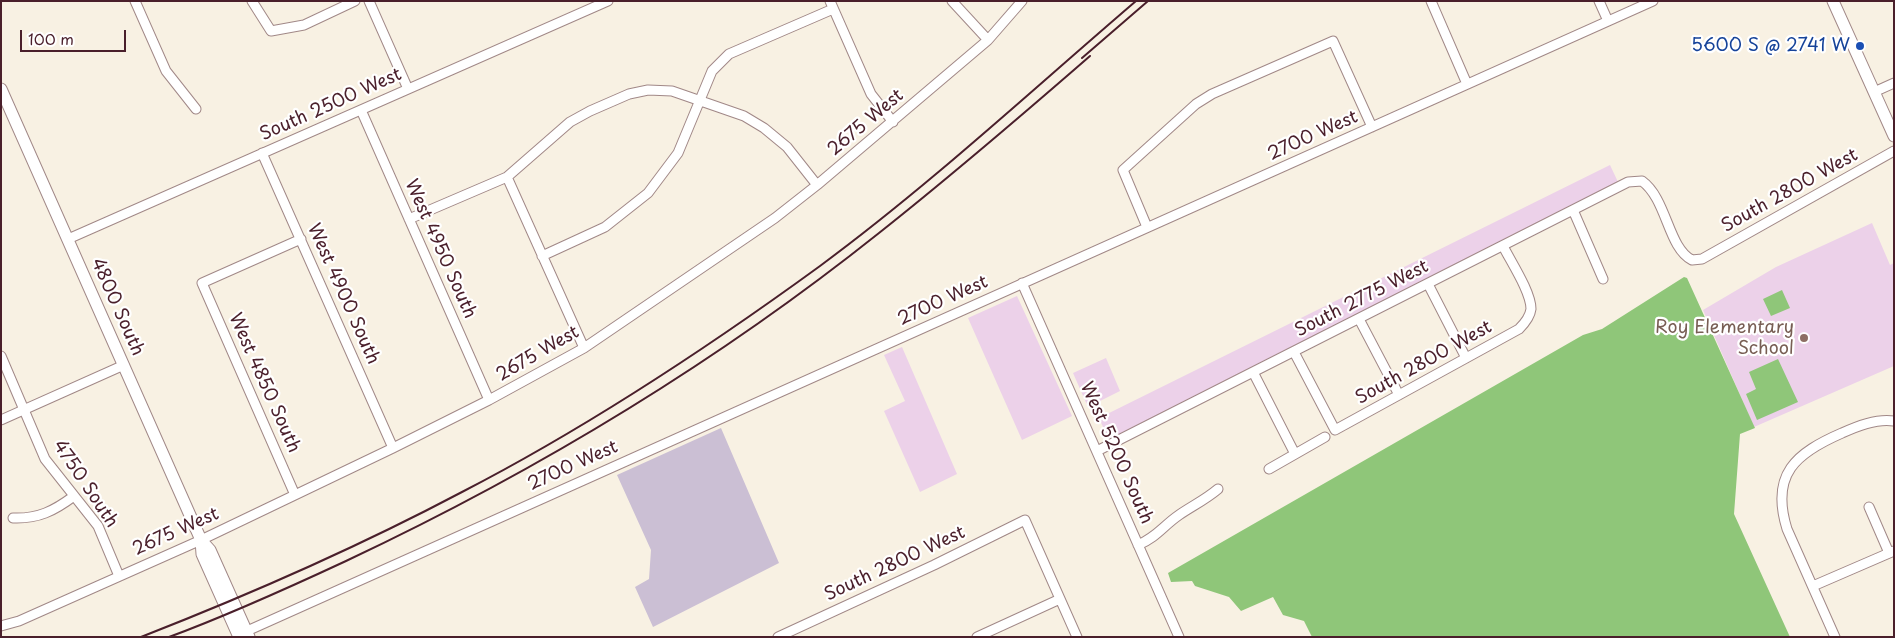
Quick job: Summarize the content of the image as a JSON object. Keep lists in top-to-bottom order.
{
  "streets": {
    "main road": ["4800 South"],
    "street": [
      "South 2500 West",
      "2675 West",
      "2700 West",
      "South 2800 West",
      "West 4950 South",
      "West 4900 South",
      "South 2775 West",
      "West 4850 South",
      "West 5200 South",
      "4750 South"
    ]
  },
  "crossings": [
    ["South 2500 West", "West 4950 South"],
    ["South 2500 West", "West 4900 South"],
    ["South 2500 West", "4800 South"],
    ["2675 West", "West 4950 South"],
    ["2675 West", "West 4900 South"],
    ["2675 West", "4800 South"],
    ["2675 West", "West 4850 South"],
    ["2675 West", "4750 South"],
    ["2700 West", "4800 South"],
    ["2700 West", "West 5200 South"],
    ["South 2800 West", "South 2775 West"],
    ["West 4900 South", "West 4850 South"],
    ["South 2775 West", "West 5200 South"]
  ],
  "places": ["5600 S @ 2741 W", "Roy Elementary School"],
  "scale_bar": "100 m"
}
